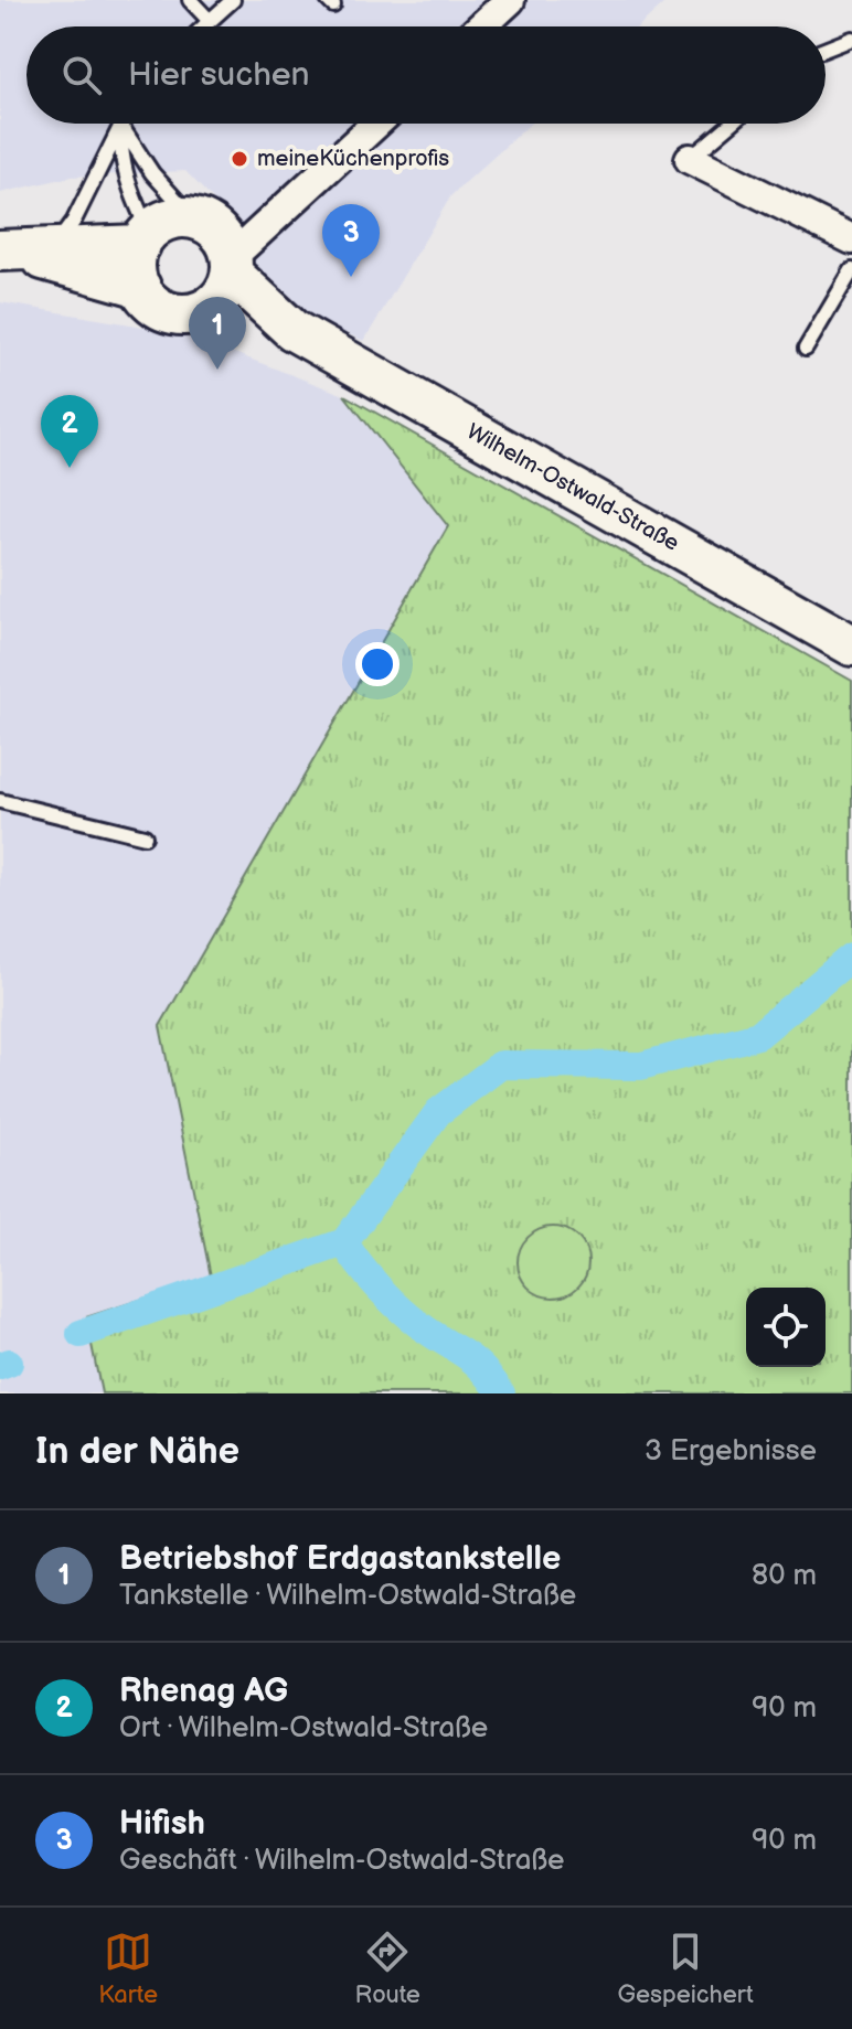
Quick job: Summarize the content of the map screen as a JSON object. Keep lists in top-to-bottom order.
{
  "streets": {
    "street": ["Wilhelm-Ostwald-Straße"]
  },
  "places": ["meineKüchenprofis"],
  "page": {
    "search": "Hier suchen",
    "pins": ["3", "1", "2"],
    "heading": ["In der Nähe", "3 Ergebnisse"],
    "list": [
      {
        "mark": "1",
        "name": "Betriebshof Erdgastankstelle",
        "note": "Tankstelle · Wilhelm-Ostwald-Straße",
        "value": "80 m"
      },
      {
        "mark": "2",
        "name": "Rhenag AG",
        "note": "Ort · Wilhelm-Ostwald-Straße",
        "value": "90 m"
      },
      {
        "mark": "3",
        "name": "Hifish",
        "note": "Geschäft · Wilhelm-Ostwald-Straße",
        "value": "90 m"
      }
    ],
    "nav": ["Karte", "Route", "Gespeichert"]
  }
}
